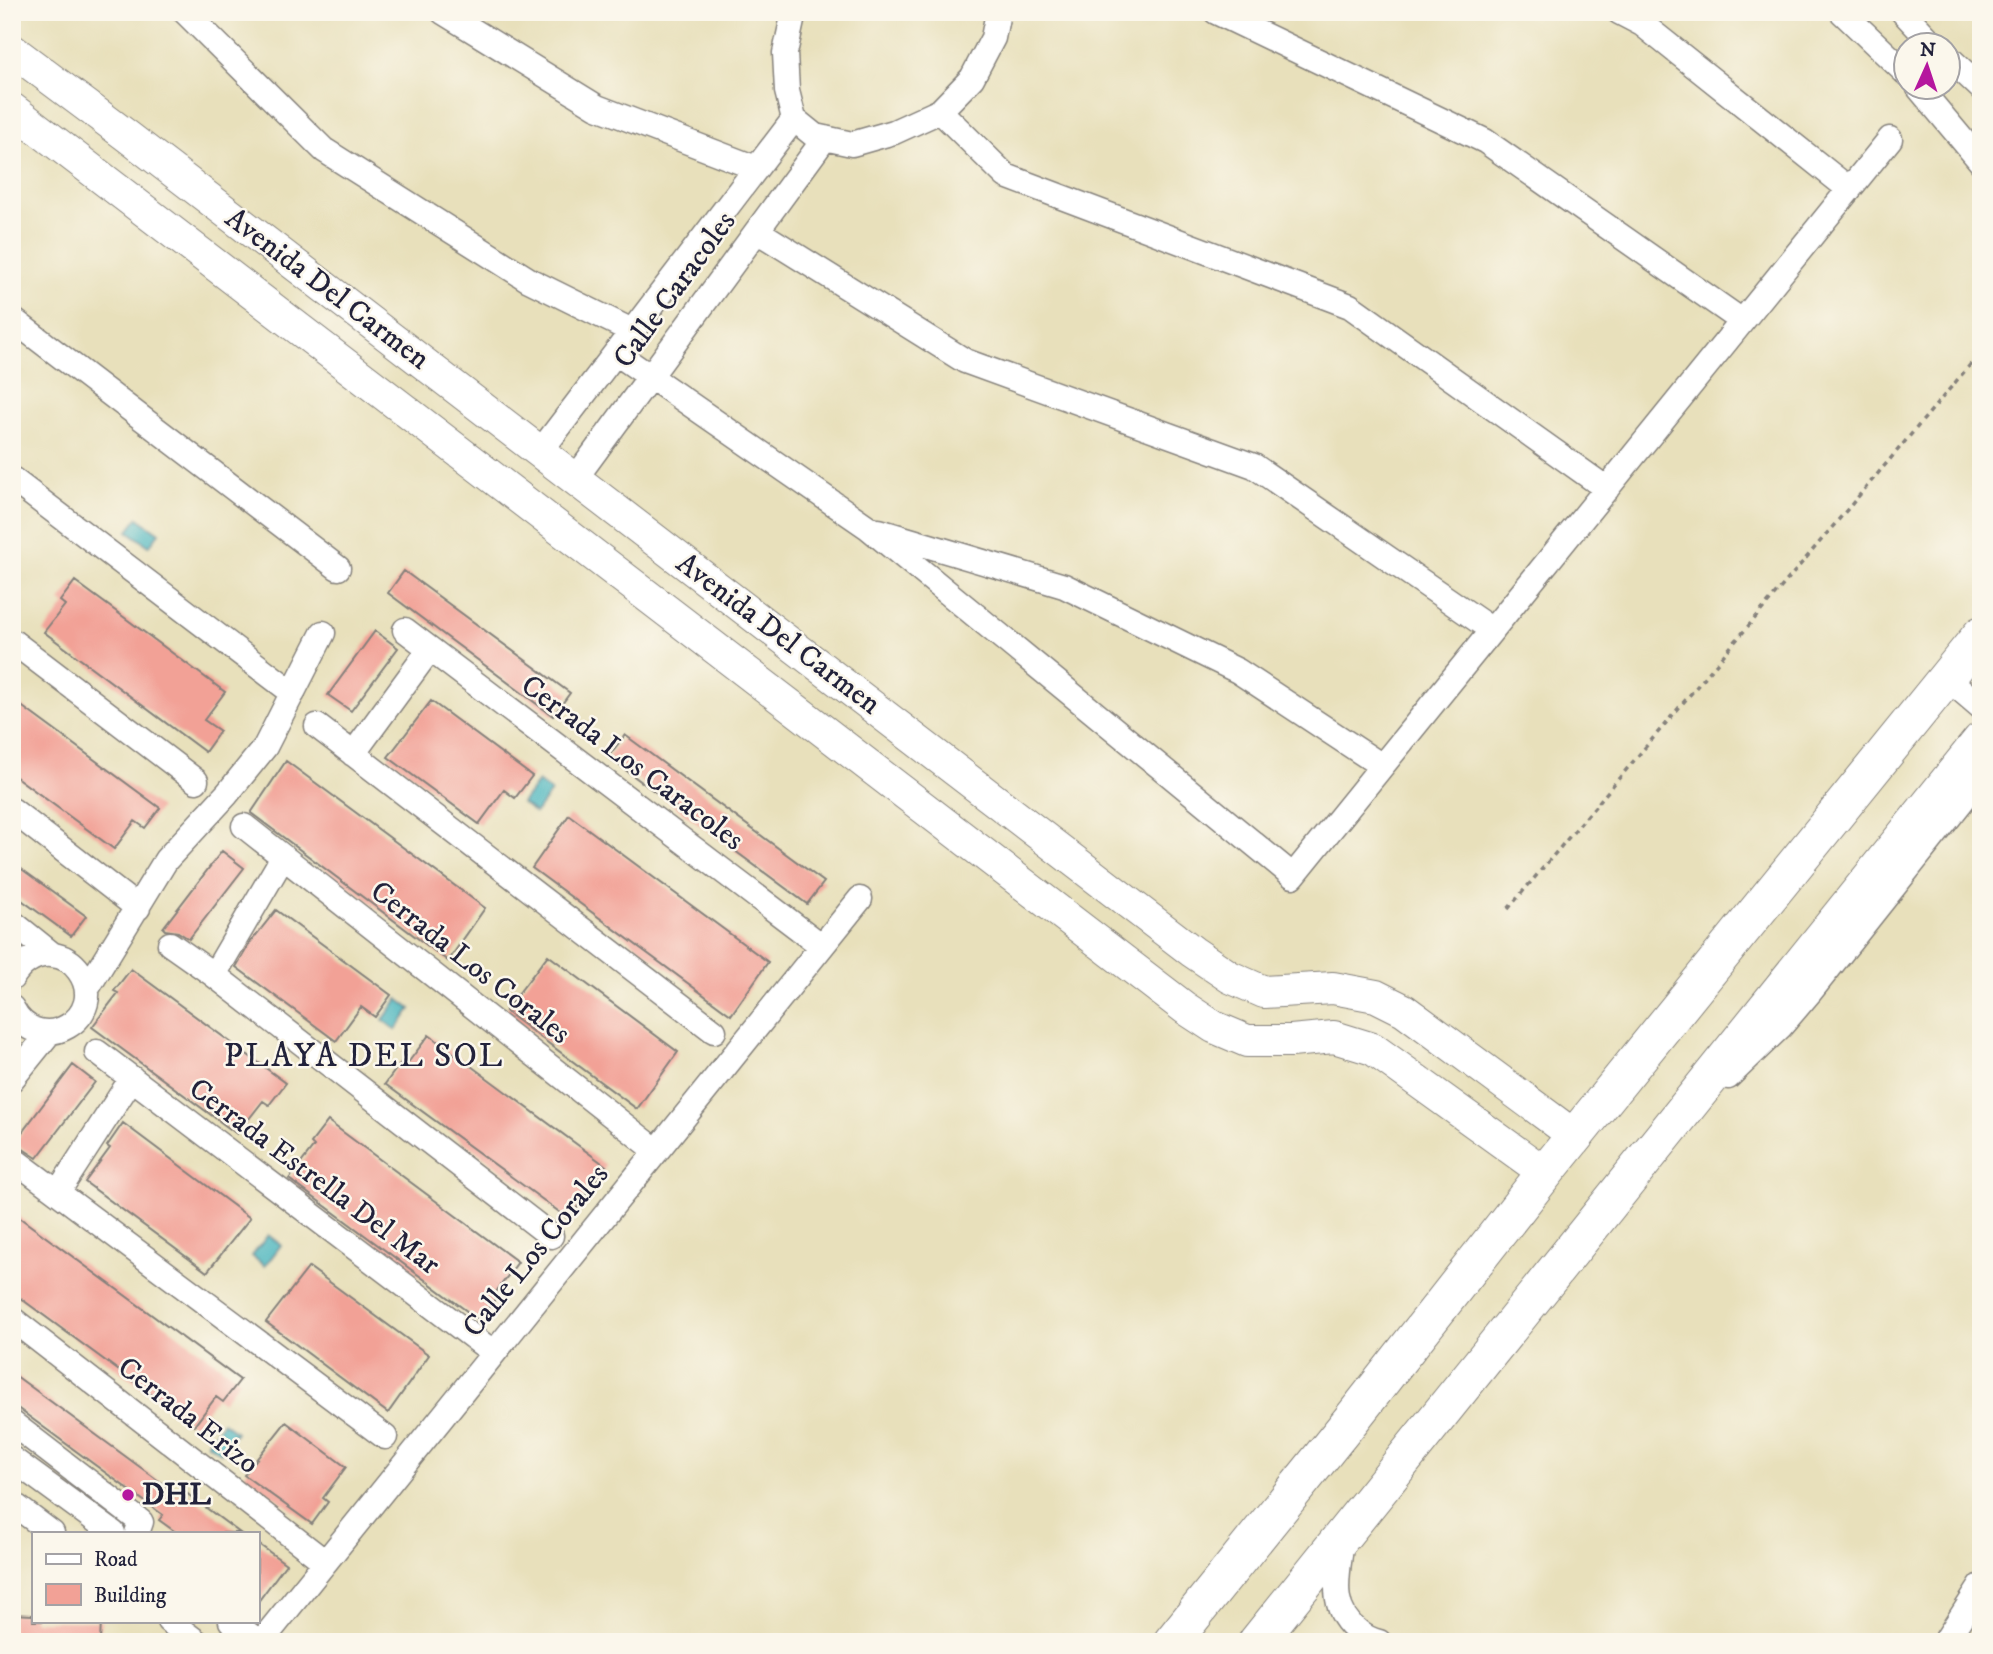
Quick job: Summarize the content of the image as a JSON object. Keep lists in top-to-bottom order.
{
  "streets": {
    "main road": ["Avenida Del Carmen"],
    "street": [
      "Calle Caracoles",
      "Cerrada Los Caracoles",
      "Cerrada Los Corales",
      "Cerrada Estrella Del Mar",
      "Calle Los Corales",
      "Cerrada Erizo"
    ]
  },
  "crossings": [
    ["Avenida Del Carmen", "Calle Caracoles"],
    ["Cerrada Los Caracoles", "Calle Los Corales"],
    ["Cerrada Los Corales", "Calle Los Corales"],
    ["Cerrada Estrella Del Mar", "Calle Los Corales"],
    ["Calle Los Corales", "Cerrada Erizo"]
  ],
  "districts": ["PLAYA DEL SOL"],
  "places": ["DHL"],
  "legend": ["Road", "Building"],
  "north": "top"
}
